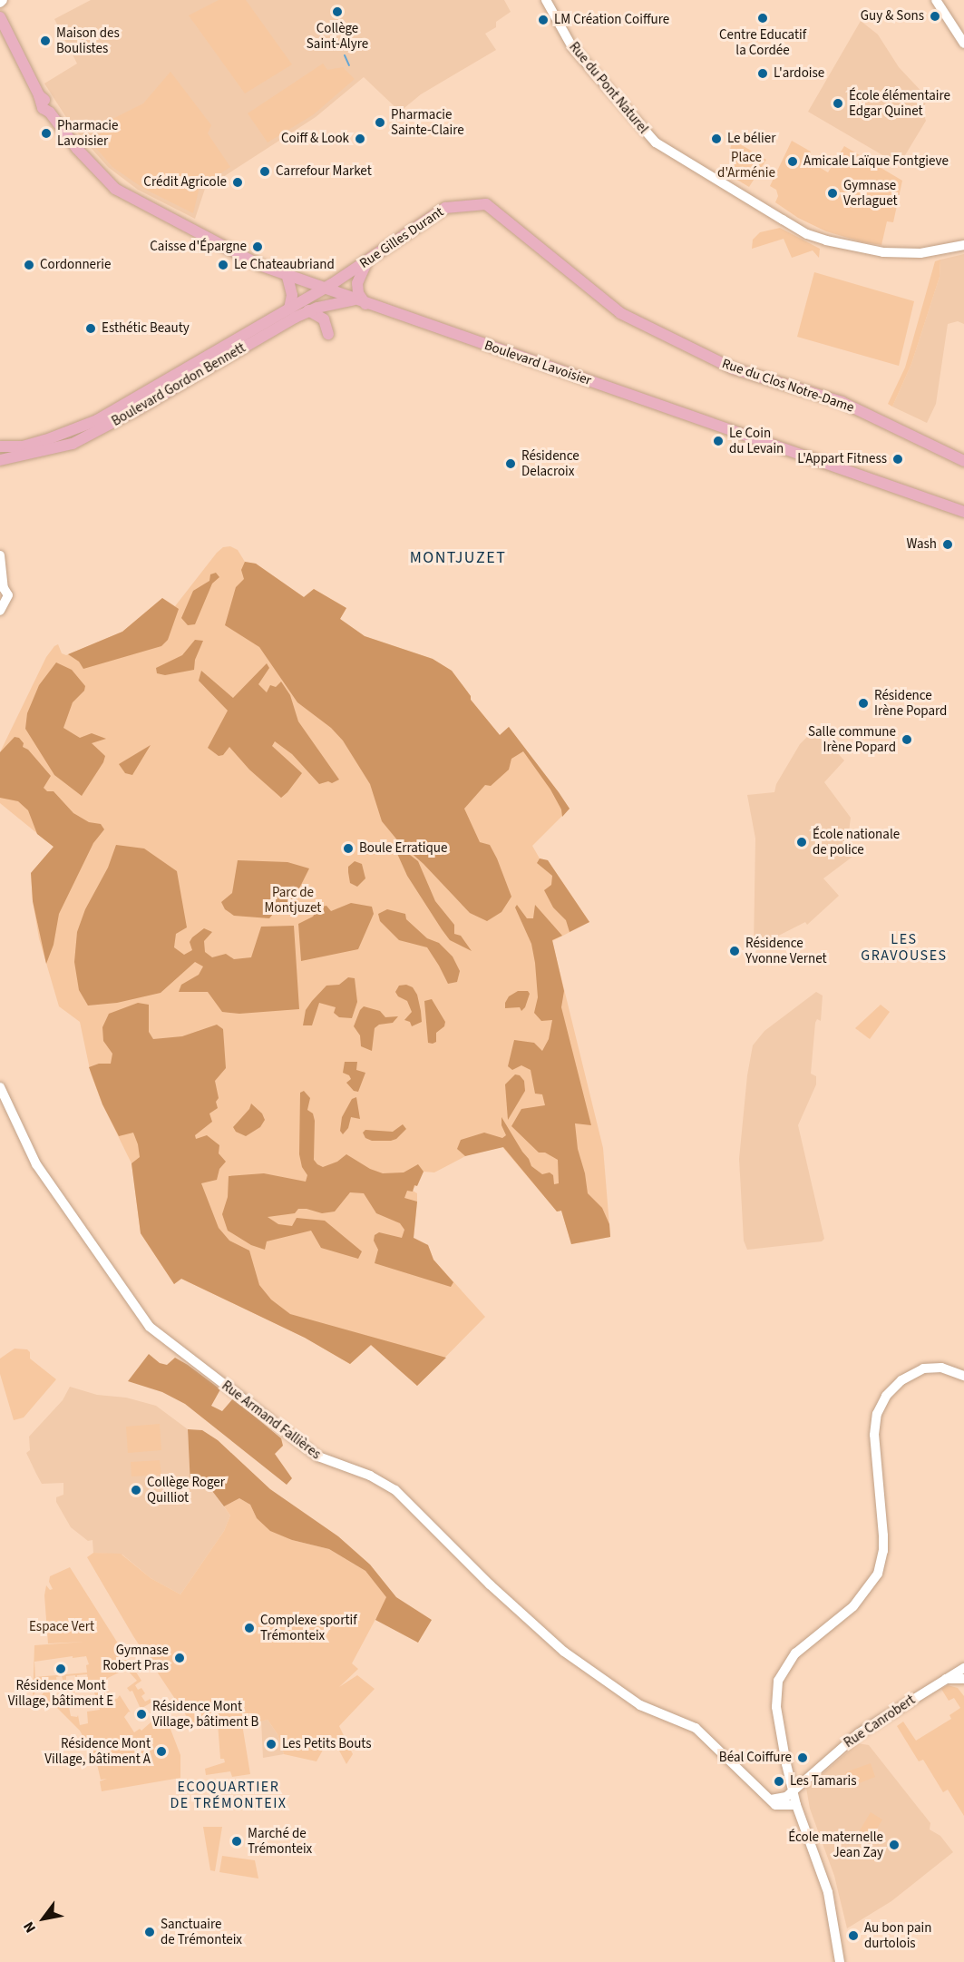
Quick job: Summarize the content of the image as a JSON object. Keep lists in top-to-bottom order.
{
  "streets": {
    "main road": [
      "Rue Gilles Durant",
      "Boulevard Lavoisier",
      "Boulevard Gordon Bennett",
      "Rue du Clos Notre-Dame"
    ],
    "street": ["Rue du Pont Naturel", "Rue Armand Fallières", "Rue Canrobert"]
  },
  "crossings": [
    ["Rue Gilles Durant", "Boulevard Lavoisier"],
    ["Rue Gilles Durant", "Boulevard Gordon Bennett"],
    ["Rue Gilles Durant", "Rue du Clos Notre-Dame"],
    ["Boulevard Lavoisier", "Boulevard Gordon Bennett"]
  ],
  "districts": ["MONTJUZET", "LES GRAVOUSES", "ECOQUARTIER DE TRÉMONTEIX"],
  "parks": ["Place d'Arménie", "Parc de Montjuzet", "Espace Vert"],
  "places": [
    "Collège Saint-Alyre",
    "Guy & Sons",
    "Centre Educatif la Cordée",
    "LM Création Coiffure",
    "Maison des Boulistes",
    "L'ardoise",
    "École élémentaire Edgar Quinet",
    "Pharmacie Sainte-Claire",
    "Pharmacie Lavoisier",
    "Coiff & Look",
    "Le bélier",
    "Amicale Laïque Fontgieve",
    "Carrefour Market",
    "Crédit Agricole",
    "Gymnase Verlaguet",
    "Caisse d'Épargne",
    "Cordonnerie",
    "Le Chateaubriand",
    "Esthétic Beauty",
    "Le Coin du Levain",
    "L'Appart Fitness",
    "Résidence Delacroix",
    "Wash",
    "Résidence Irène Popard",
    "Salle commune Irène Popard",
    "École nationale de police",
    "Boule Erratique",
    "Résidence Yvonne Vernet",
    "Collège Roger Quilliot",
    "Complexe sportif Trémonteix",
    "Gymnase Robert Pras",
    "Résidence Mont Village, bâtiment E",
    "Résidence Mont Village, bâtiment B",
    "Les Petits Bouts",
    "Résidence Mont Village, bâtiment A",
    "Béal Coiffure",
    "Les Tamaris",
    "Marché de Trémonteix",
    "École maternelle Jean Zay",
    "Sanctuaire de Trémonteix",
    "Au bon pain durtolois"
  ],
  "north": "bottom left"
}
